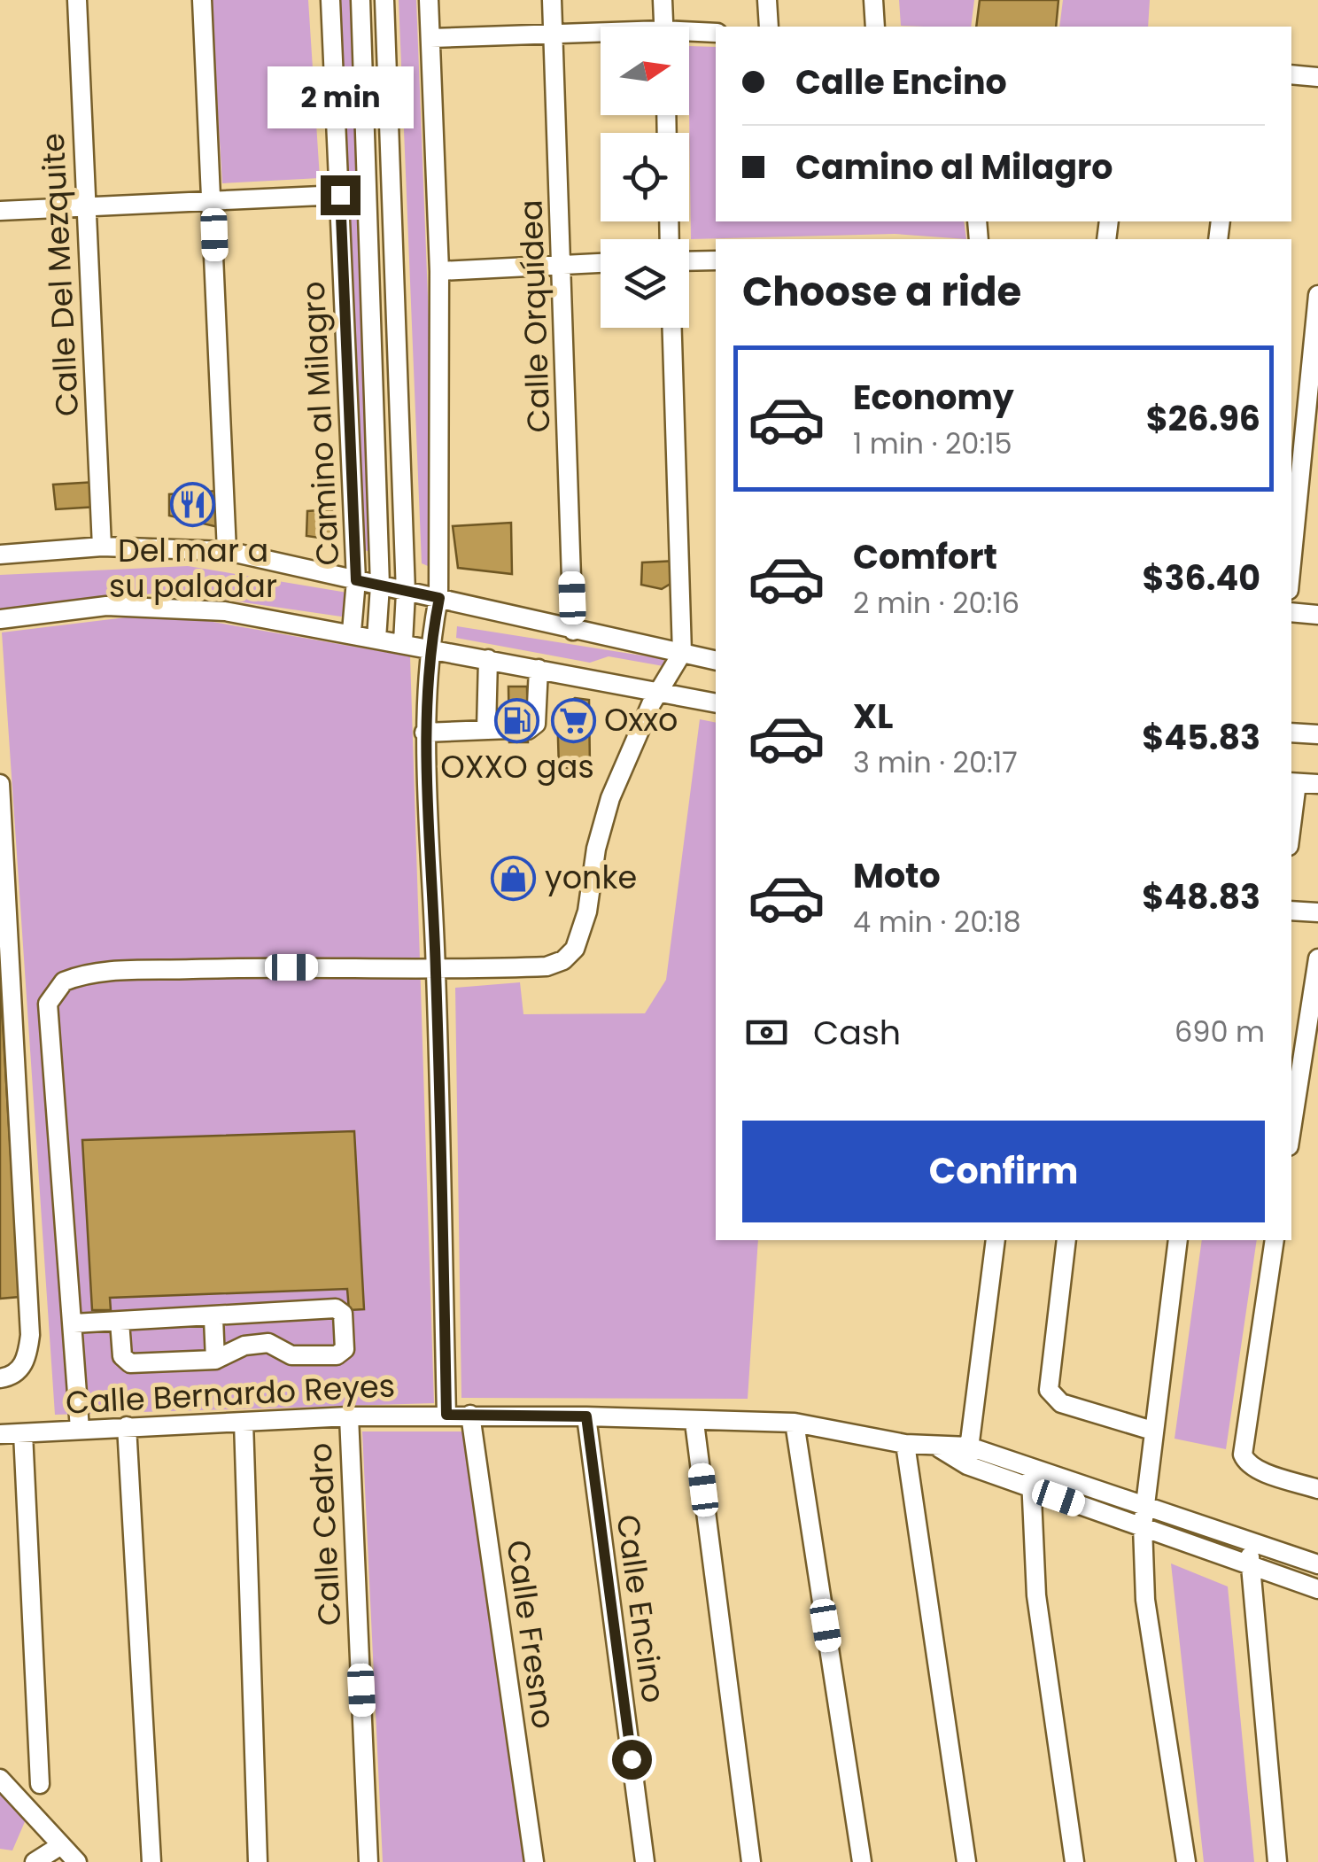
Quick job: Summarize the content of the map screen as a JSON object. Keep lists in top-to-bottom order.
{
  "streets": {
    "street": [
      "Calle Del Mezquite",
      "Calle Orquídea",
      "Camino al Milagro",
      "Calle Bernardo Reyes",
      "Calle Cedro",
      "Calle Encino",
      "Calle Fresno"
    ]
  },
  "crossings": [
    ["Calle Bernardo Reyes", "Calle Cedro"],
    ["Calle Bernardo Reyes", "Calle Encino"],
    ["Calle Bernardo Reyes", "Calle Fresno"]
  ],
  "places": {
    "restaurant": ["Del mar a su paladar"],
    "supermarket": ["Oxxo"],
    "fuel station": ["OXXO gas"],
    "shop": ["yonke"]
  },
  "north": "right",
  "page": {
    "banner": ["Calle Encino", "Camino al Milagro"],
    "bubble": "2 min",
    "heading": "Choose a ride",
    "list": [
      {
        "name": "Economy",
        "note": "1 min · 20:15",
        "value": "$26.96"
      },
      {
        "name": "Comfort",
        "note": "2 min · 20:16",
        "value": "$36.40"
      },
      {
        "name": "XL",
        "note": "3 min · 20:17",
        "value": "$45.83"
      },
      {
        "name": "Moto",
        "note": "4 min · 20:18",
        "value": "$48.83"
      }
    ],
    "pay": ["Cash", "690 m"],
    "buttons": "Confirm"
  }
}
